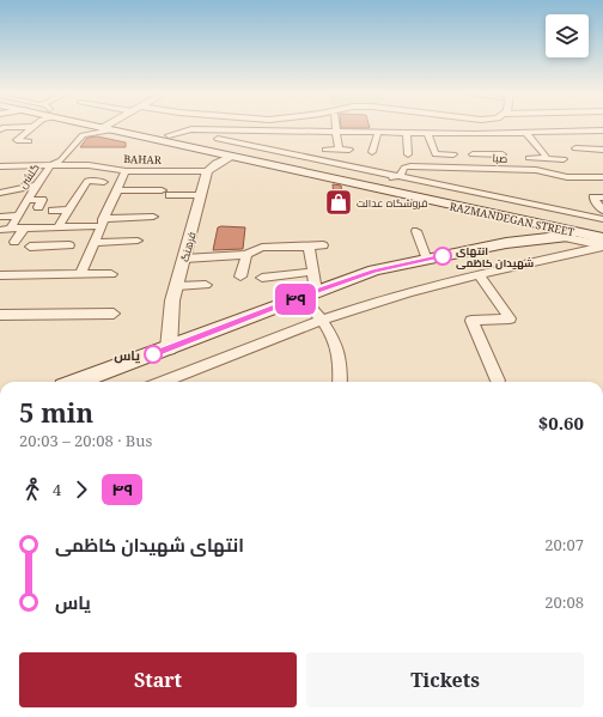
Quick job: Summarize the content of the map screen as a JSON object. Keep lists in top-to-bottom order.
{
  "streets": {
    "main road": ["RAZMANDEGAN STREET"],
    "street": [
      "صبا",
      "BAHAR",
      "گلشن",
      "فرهنگ"
    ]
  },
  "crossings": [
    ["صبا", "RAZMANDEGAN STREET"],
    ["BAHAR", "گلشن"],
    ["BAHAR", "فرهنگ"]
  ],
  "places": {
    "shop": ["فروشگاه عدالت"],
    "other": ["انتهای شهیدان کاظمی", "یاس"]
  },
  "lines": ["bus line ۴۹"],
  "page": {
    "on_map": "۴۹",
    "heading": ["5 min", "20:03 – 20:08 · Bus", "$0.60"],
    "legs": ["4", "۴۹"],
    "list": [
      {
        "name": "انتهای شهیدان کاظمی",
        "value": "20:07"
      },
      {
        "name": "یاس",
        "value": "20:08"
      }
    ],
    "buttons": ["Start", "Tickets"]
  }
}
